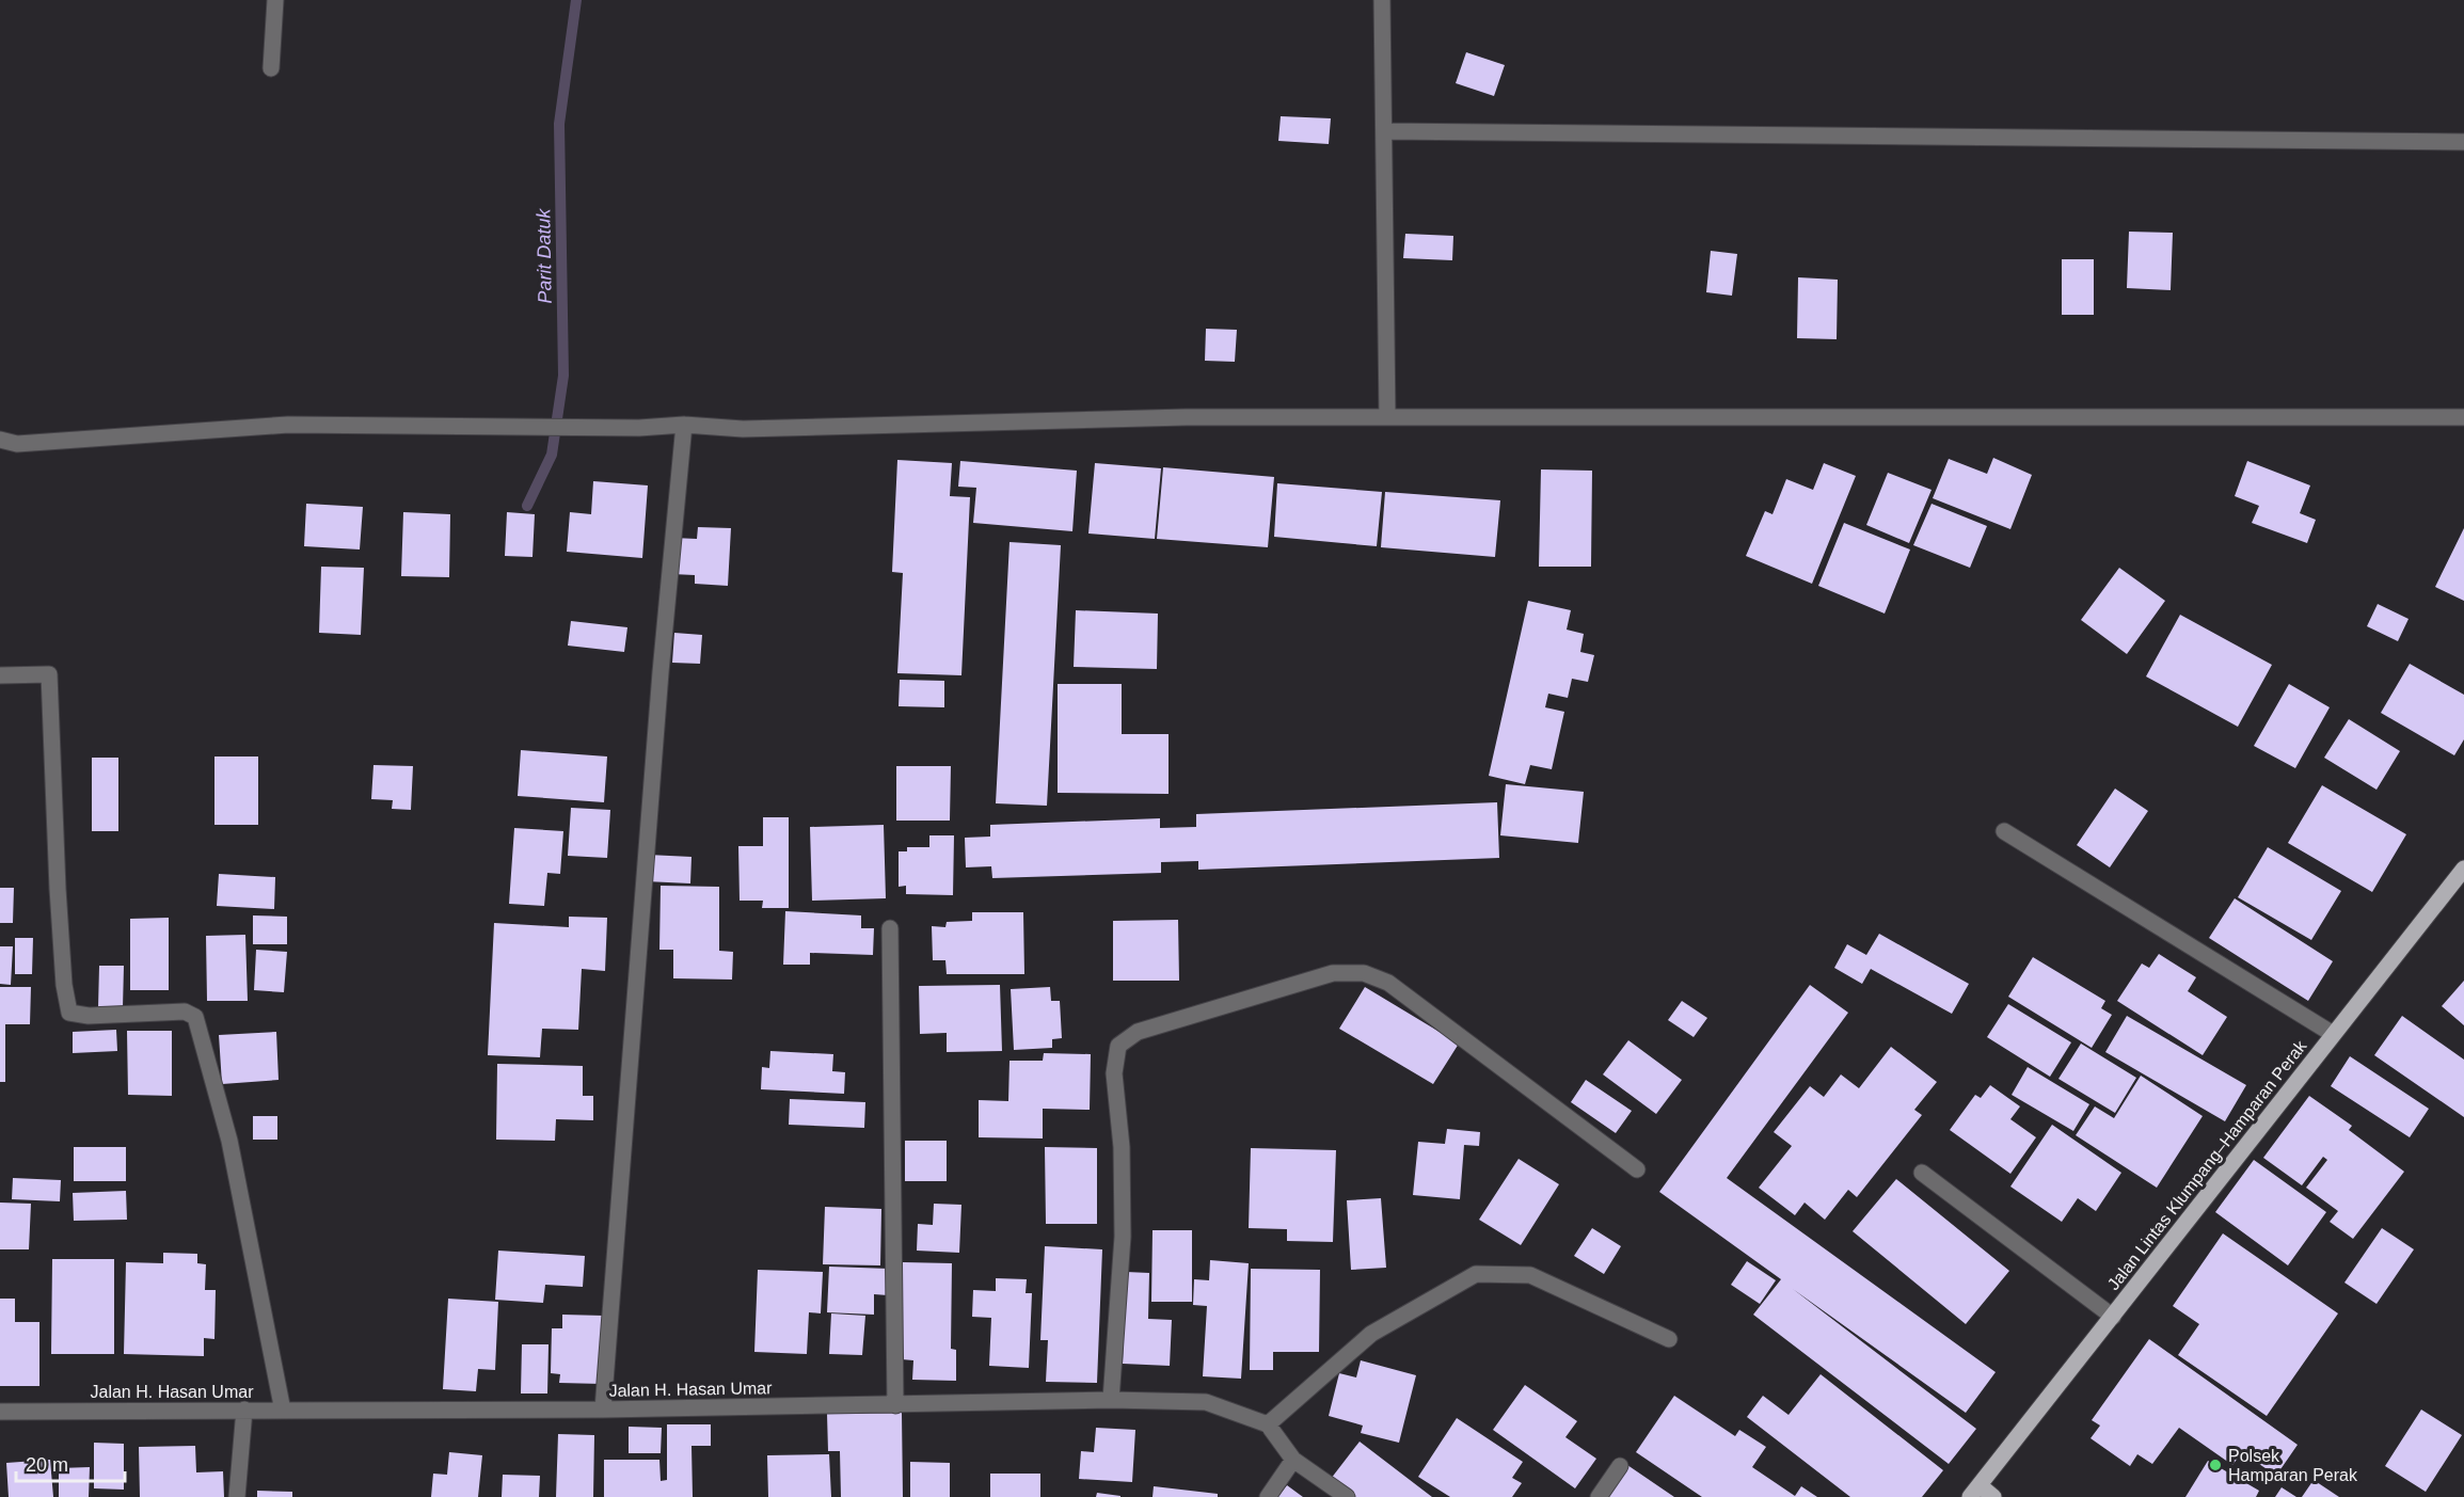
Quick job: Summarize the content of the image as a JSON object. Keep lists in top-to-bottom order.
{
  "streets": {
    "main road": ["Jalan Lintas Klumpang–Hamparan Perak"],
    "street": ["Jalan H. Hasan Umar"]
  },
  "water": ["Parit Datuk"],
  "places": ["Polsek Hamparan Perak"],
  "scale_bar": "20 m"
}
